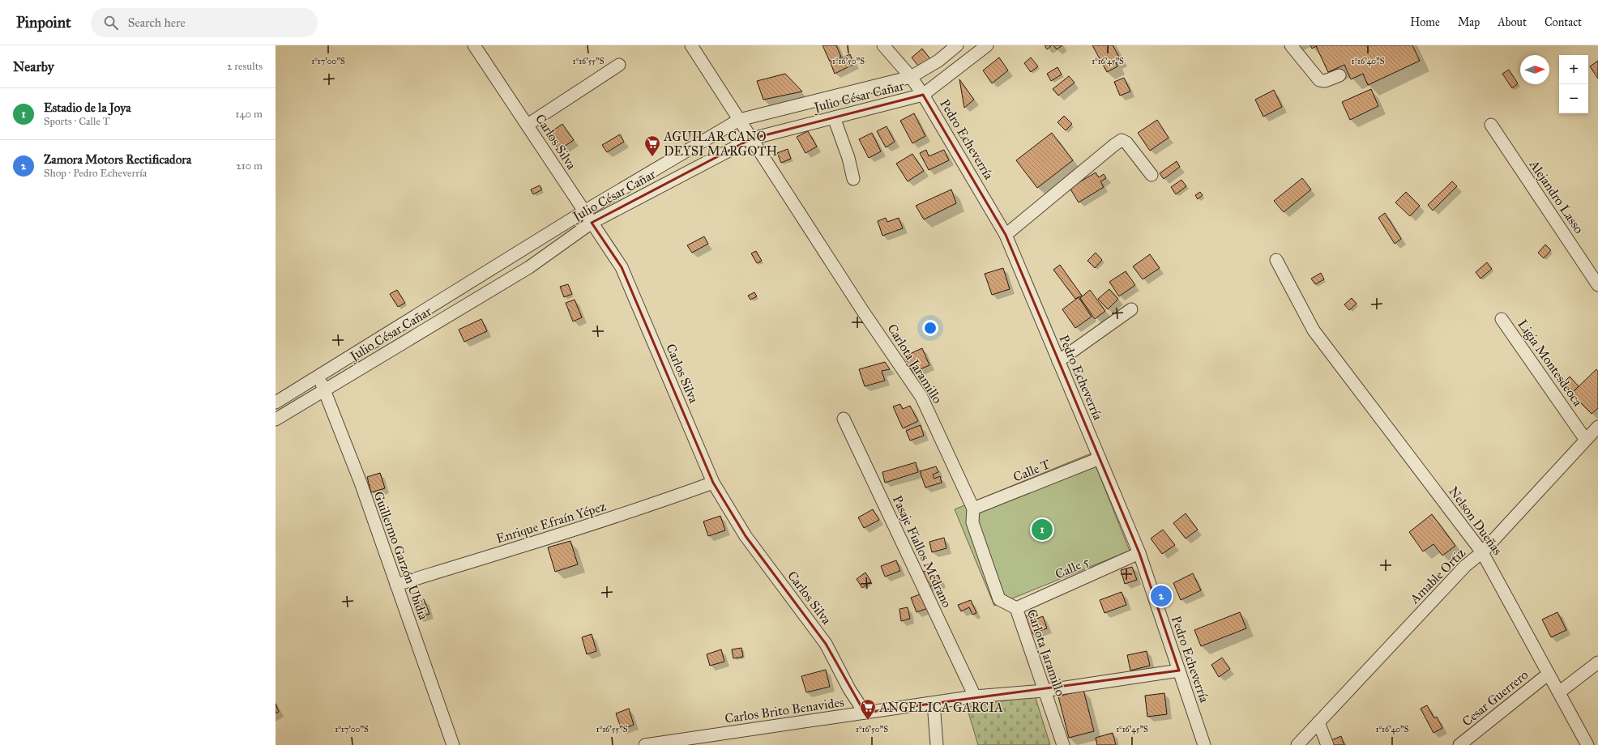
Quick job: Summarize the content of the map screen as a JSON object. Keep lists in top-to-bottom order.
{
  "streets": {
    "street": [
      "Julio César Cañar",
      "Pedro Echeverría",
      "Carlos Silva",
      "Alejandro Lasso",
      "Ligia Montesdeoca",
      "Carlota Jaramillo",
      "Calle T",
      "Nelson Dueñas",
      "Enrique Efraín Yépez",
      "Pasaje Fiallos Medrano",
      "Guillermo Garzón Ubidia",
      "Calle 5",
      "Amable Ortiz",
      "Cesar Guerrero",
      "Carlos Brito Benavides"
    ]
  },
  "crossings": [
    ["Julio César Cañar", "Pedro Echeverría"],
    ["Julio César Cañar", "Carlos Silva"],
    ["Julio César Cañar", "Carlota Jaramillo"],
    ["Julio César Cañar", "Guillermo Garzón Ubidia"],
    ["Pedro Echeverría", "Calle T"],
    ["Pedro Echeverría", "Calle 5"],
    ["Pedro Echeverría", "Carlos Brito Benavides"],
    ["Carlos Silva", "Enrique Efraín Yépez"],
    ["Carlos Silva", "Carlos Brito Benavides"],
    ["Ligia Montesdeoca", "Amable Ortiz"],
    ["Carlota Jaramillo", "Calle T"],
    ["Carlota Jaramillo", "Calle 5"],
    ["Carlota Jaramillo", "Carlos Brito Benavides"],
    ["Nelson Dueñas", "Amable Ortiz"],
    ["Nelson Dueñas", "Cesar Guerrero"],
    ["Enrique Efraín Yépez", "Guillermo Garzón Ubidia"],
    ["Pasaje Fiallos Medrano", "Carlos Brito Benavides"]
  ],
  "places": {
    "supermarket": ["AGUILAR CANO DEYSI MARGOTH", "ANGELICA GARCIA"]
  },
  "north": "right",
  "page": {
    "header": "Pinpoint",
    "search": "Search here",
    "nav": [
      "Home",
      "Map",
      "About",
      "Contact"
    ],
    "heading": ["Nearby", "2 results"],
    "map_buttons": ["+", "−"],
    "list": [
      {
        "mark": "1",
        "name": "Estadio de la Joya",
        "note": "Sports · Calle T",
        "value": "140 m"
      },
      {
        "mark": "2",
        "name": "Zamora Motors Rectificadora",
        "note": "Shop · Pedro Echeverría",
        "value": "210 m"
      }
    ],
    "pins": ["1", "2"]
  },
  "coordinates": [
    "1°17'00\"S",
    "1°16'55\"S",
    "1°16'50\"S",
    "1°16'45\"S",
    "1°16'40\"S"
  ]
}
